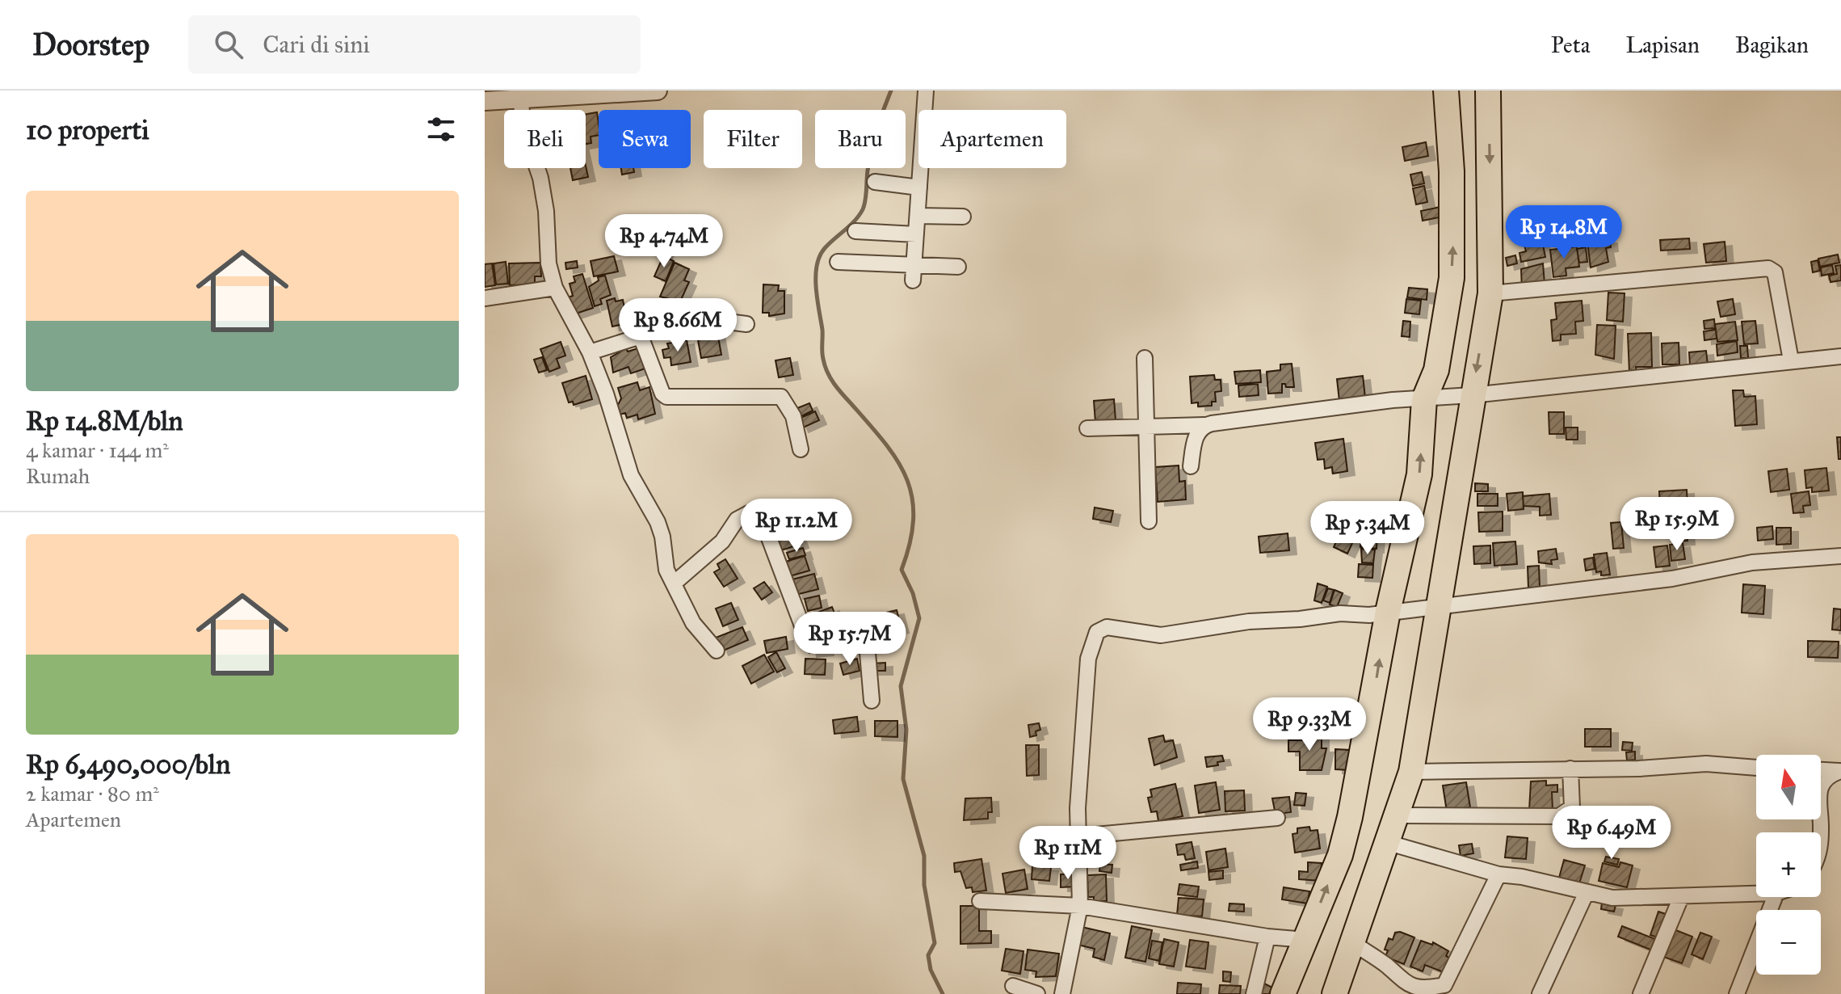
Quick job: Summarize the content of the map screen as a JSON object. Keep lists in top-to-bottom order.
{
  "north": "top",
  "page": {
    "header": "Doorstep",
    "search": "Cari di sini",
    "nav": ["Peta", "Lapisan", "Bagikan"],
    "heading": "10 properti",
    "chip": [
      "Beli",
      "Sewa",
      "Filter",
      "Baru",
      "Apartemen"
    ],
    "list": [
      {
        "name": "Rp 14.8M/bln",
        "note": "4 kamar · 144 m² · Rumah"
      },
      {
        "name": "Rp 6,490,000/bln",
        "note": "2 kamar · 80 m² · Apartemen"
      }
    ],
    "price": [
      "Rp 14.8M",
      "Rp 4.74M",
      "Rp 8.66M",
      "Rp 15.9M",
      "Rp 11.2M",
      "Rp 5.34M",
      "Rp 15.7M",
      "Rp 9.33M",
      "Rp 6.49M",
      "Rp 11M"
    ],
    "map_buttons": ["+", "−"]
  }
}
